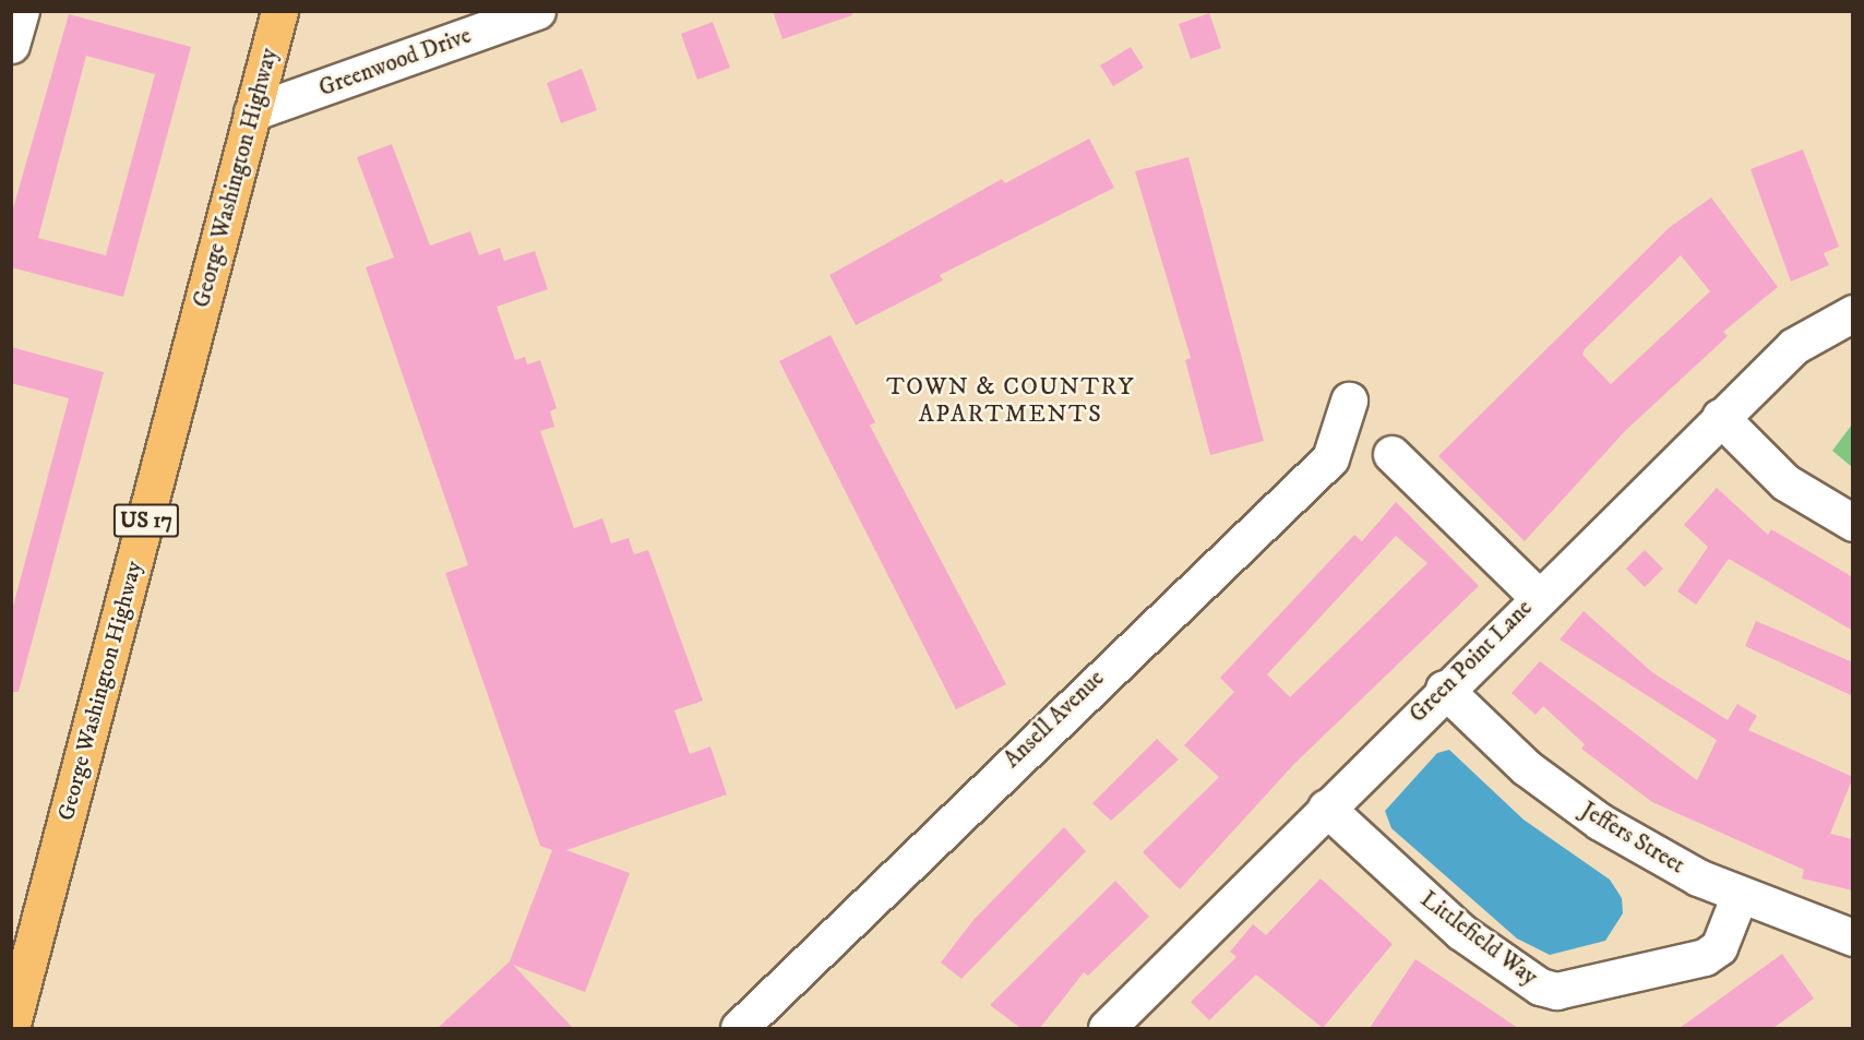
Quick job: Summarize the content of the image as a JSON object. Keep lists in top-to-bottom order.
{
  "streets": {
    "main road": ["George Washington Highway", "US 17"],
    "street": [
      "Greenwood Drive",
      "Green Point Lane",
      "Ansell Avenue",
      "Jeffers Street",
      "Littlefield Way"
    ]
  },
  "crossings": [
    ["Greenwood Drive", "George Washington Highway"],
    ["Green Point Lane", "Jeffers Street"],
    ["Green Point Lane", "Littlefield Way"],
    ["Jeffers Street", "Littlefield Way"]
  ],
  "districts": ["TOWN & COUNTRY APARTMENTS"]
}
